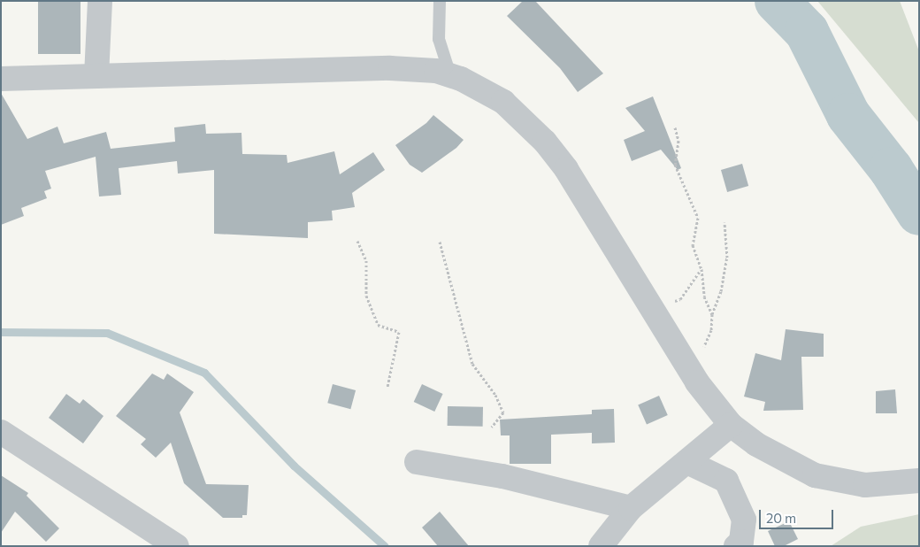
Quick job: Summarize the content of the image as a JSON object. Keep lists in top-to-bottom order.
{
  "scale_bar": "20 m"
}
